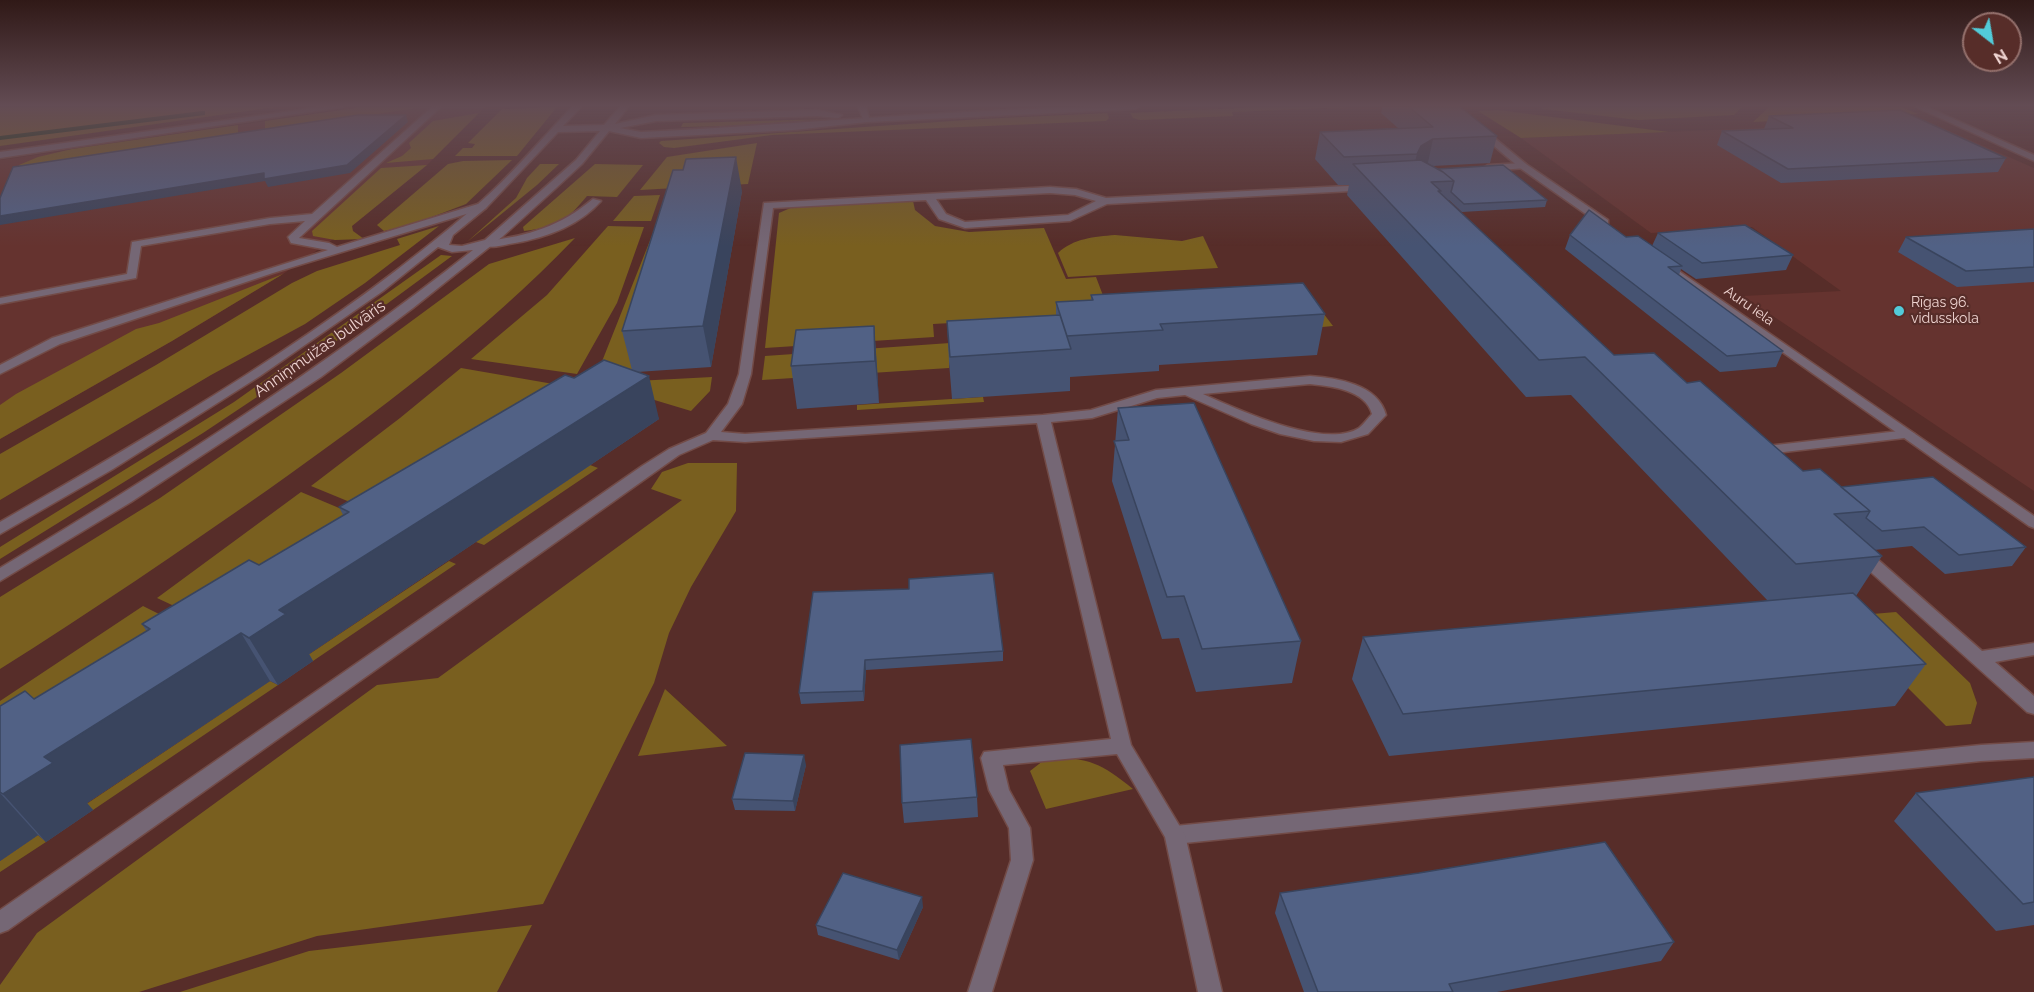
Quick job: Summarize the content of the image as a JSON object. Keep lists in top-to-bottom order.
{
  "streets": {
    "street": ["Auru iela", "Anniņmuižas bulvāris"]
  },
  "places": ["Rīgas 96. vidusskola"],
  "north": "bottom right"
}
